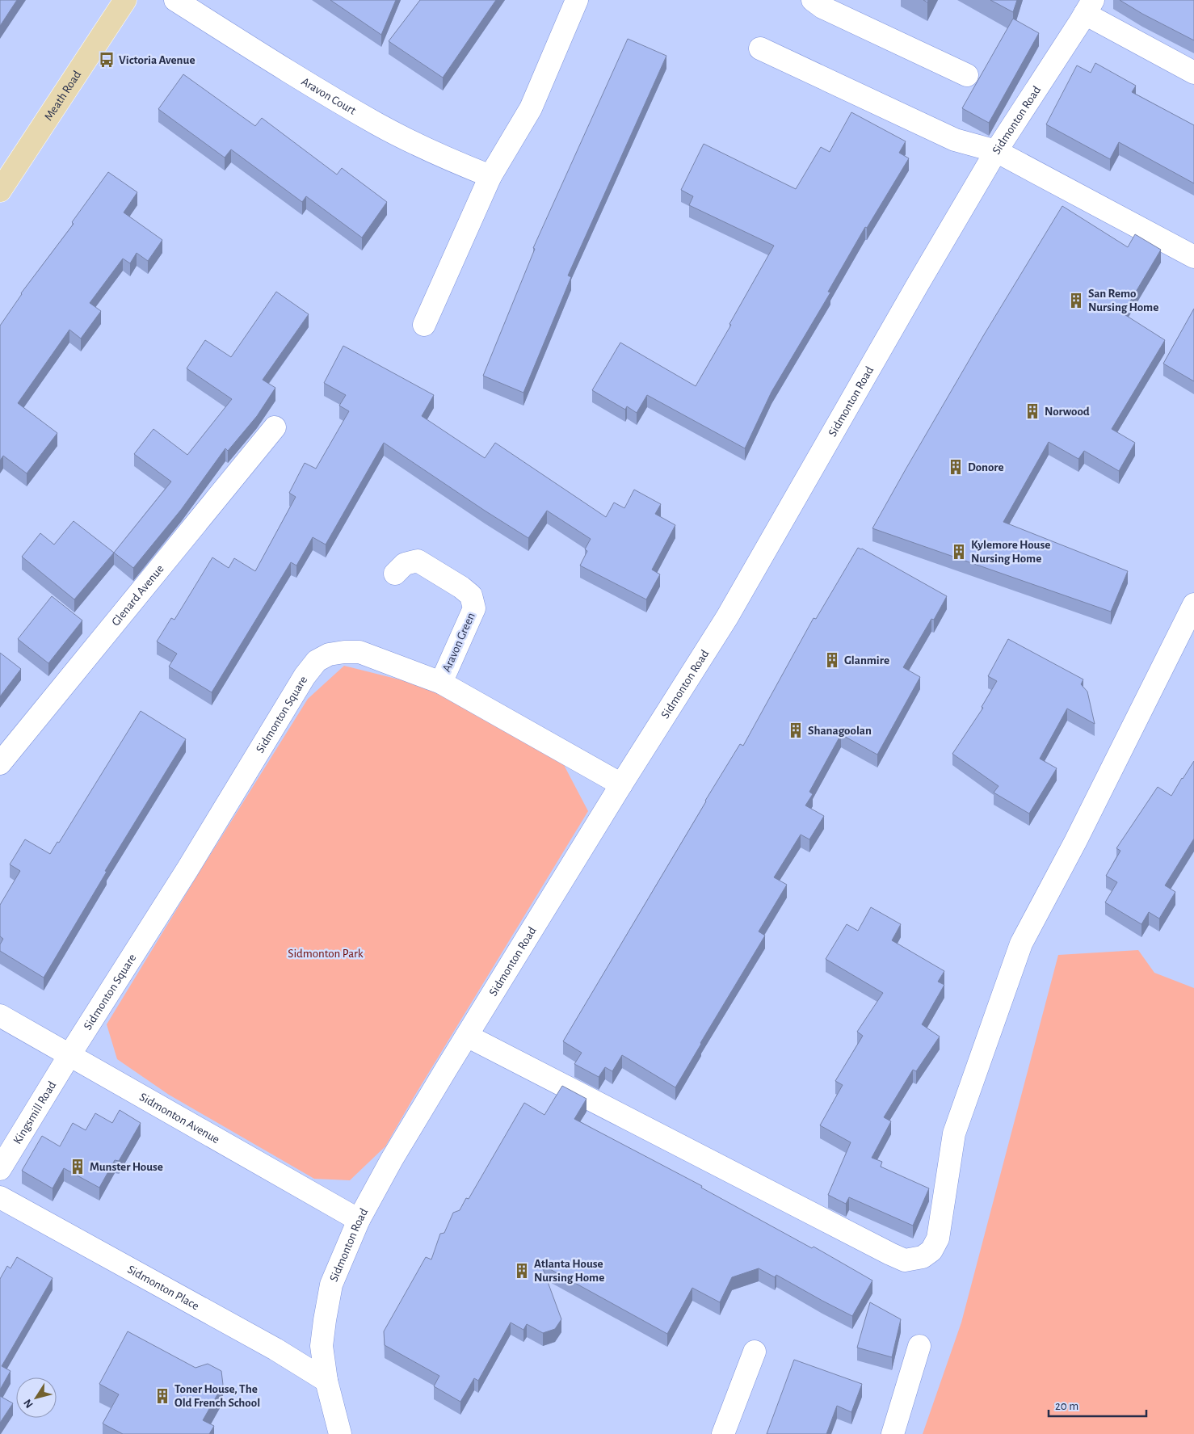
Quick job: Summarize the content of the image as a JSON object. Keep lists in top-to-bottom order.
{
  "streets": {
    "main road": ["Meath Road"],
    "street": [
      "Aravon Court",
      "Sidmonton Road",
      "Glenard Avenue",
      "Aravon Green",
      "Sidmonton Square",
      "Kingsmill Road",
      "Sidmonton Avenue",
      "Sidmonton Place"
    ]
  },
  "crossings": [
    ["Sidmonton Road", "Sidmonton Square"],
    ["Sidmonton Road", "Sidmonton Avenue"],
    ["Sidmonton Road", "Sidmonton Place"],
    ["Aravon Green", "Sidmonton Square"],
    ["Sidmonton Square", "Kingsmill Road"],
    ["Sidmonton Square", "Sidmonton Avenue"],
    ["Kingsmill Road", "Sidmonton Avenue"]
  ],
  "parks": ["Sidmonton Park"],
  "places": {
    "bus stop": ["Victoria Avenue"],
    "building": [
      "San Remo Nursing Home",
      "Norwood",
      "Donore",
      "Kylemore House Nursing Home",
      "Glanmire",
      "Shanagoolan",
      "Munster House",
      "Atlanta House Nursing Home",
      "Toner House, The Old French School"
    ]
  },
  "scale_bar": "20 m",
  "north": "bottom left"
}
